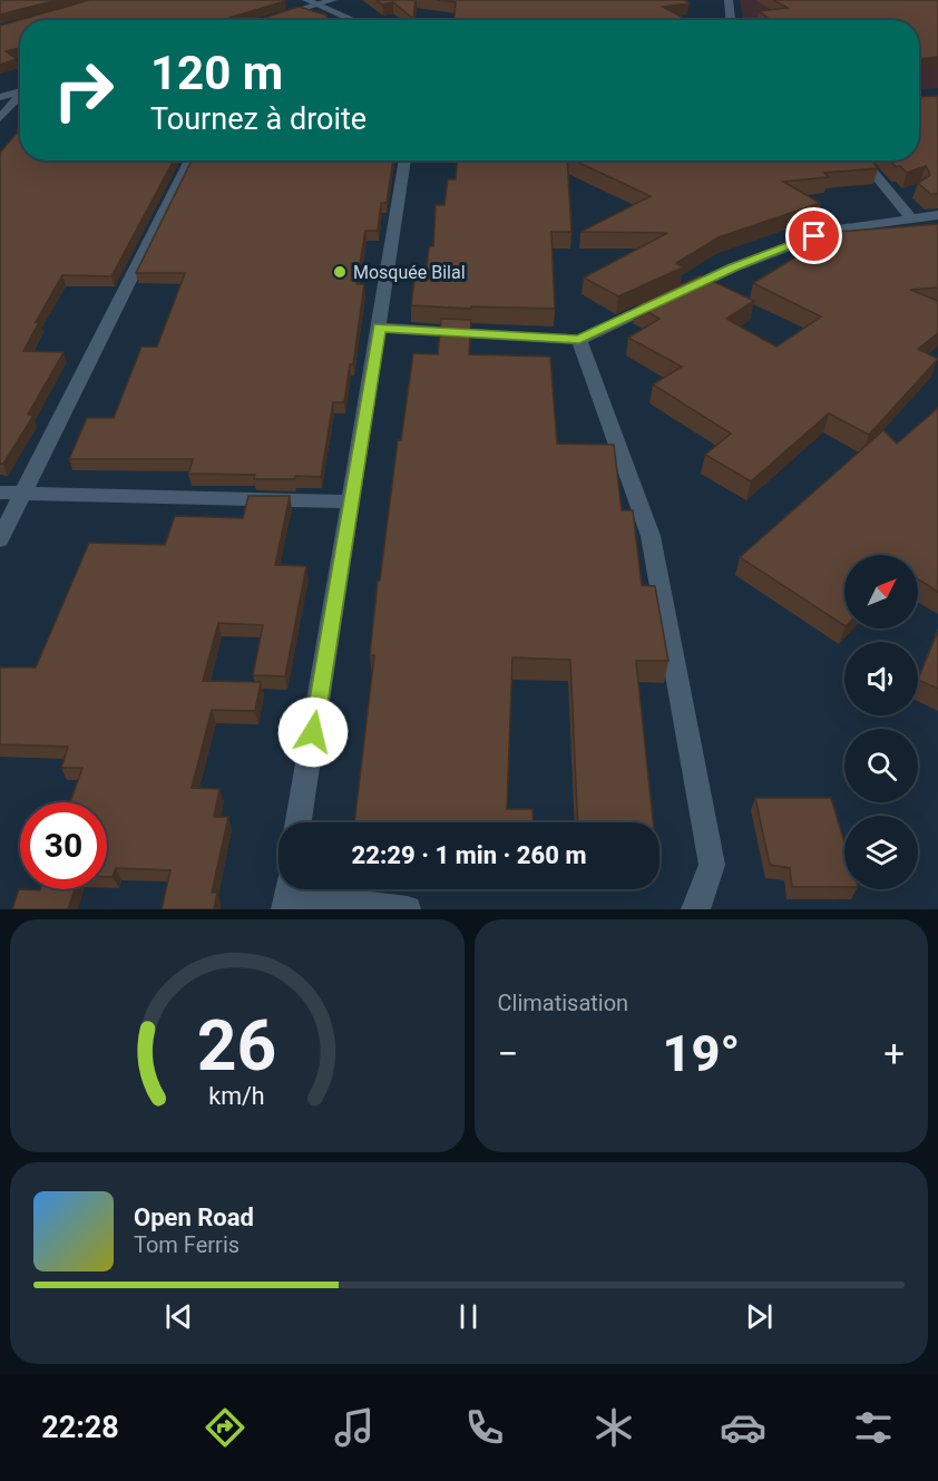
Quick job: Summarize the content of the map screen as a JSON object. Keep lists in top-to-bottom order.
{
  "places": ["Mosquée Bilal"],
  "north": "top right",
  "page": {
    "turn": ["120 m", "Tournez à droite"],
    "limit": "30",
    "trip": "22:29 · 1 min · 260 m",
    "tile": "Climatisation",
    "heat": ["−", "19°", "+"],
    "song": ["Open Road", "Tom Ferris"],
    "tabs": "22:28",
    "gauge": ["26", "km/h"]
  }
}
